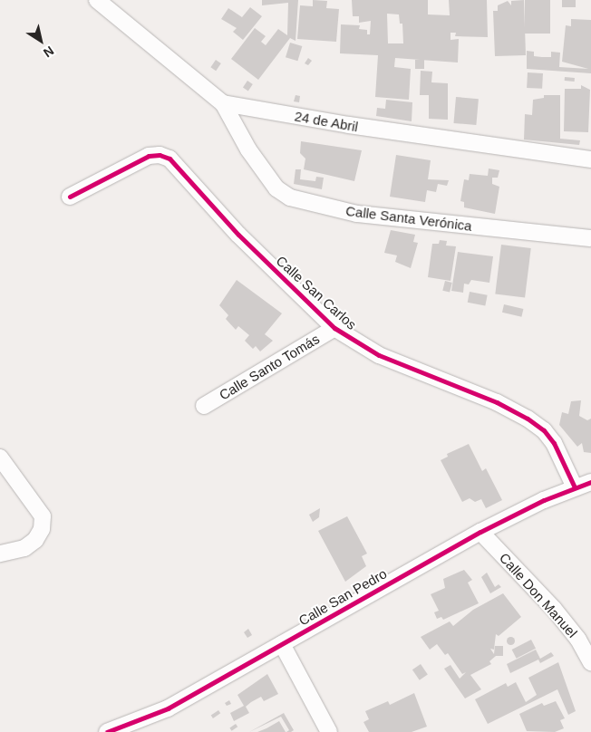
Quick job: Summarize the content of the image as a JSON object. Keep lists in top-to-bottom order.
{
  "streets": {
    "street": [
      "24 de Abril",
      "Calle Santa Verónica",
      "Calle San Carlos",
      "Calle Santo Tomás",
      "Calle Don Manuel",
      "Calle San Pedro"
    ]
  },
  "crossings": [
    ["24 de Abril", "Calle Santa Verónica"],
    ["Calle San Carlos", "Calle Santo Tomás"],
    ["Calle San Carlos", "Calle San Pedro"],
    ["Calle Don Manuel", "Calle San Pedro"]
  ],
  "north": "bottom right"
}
